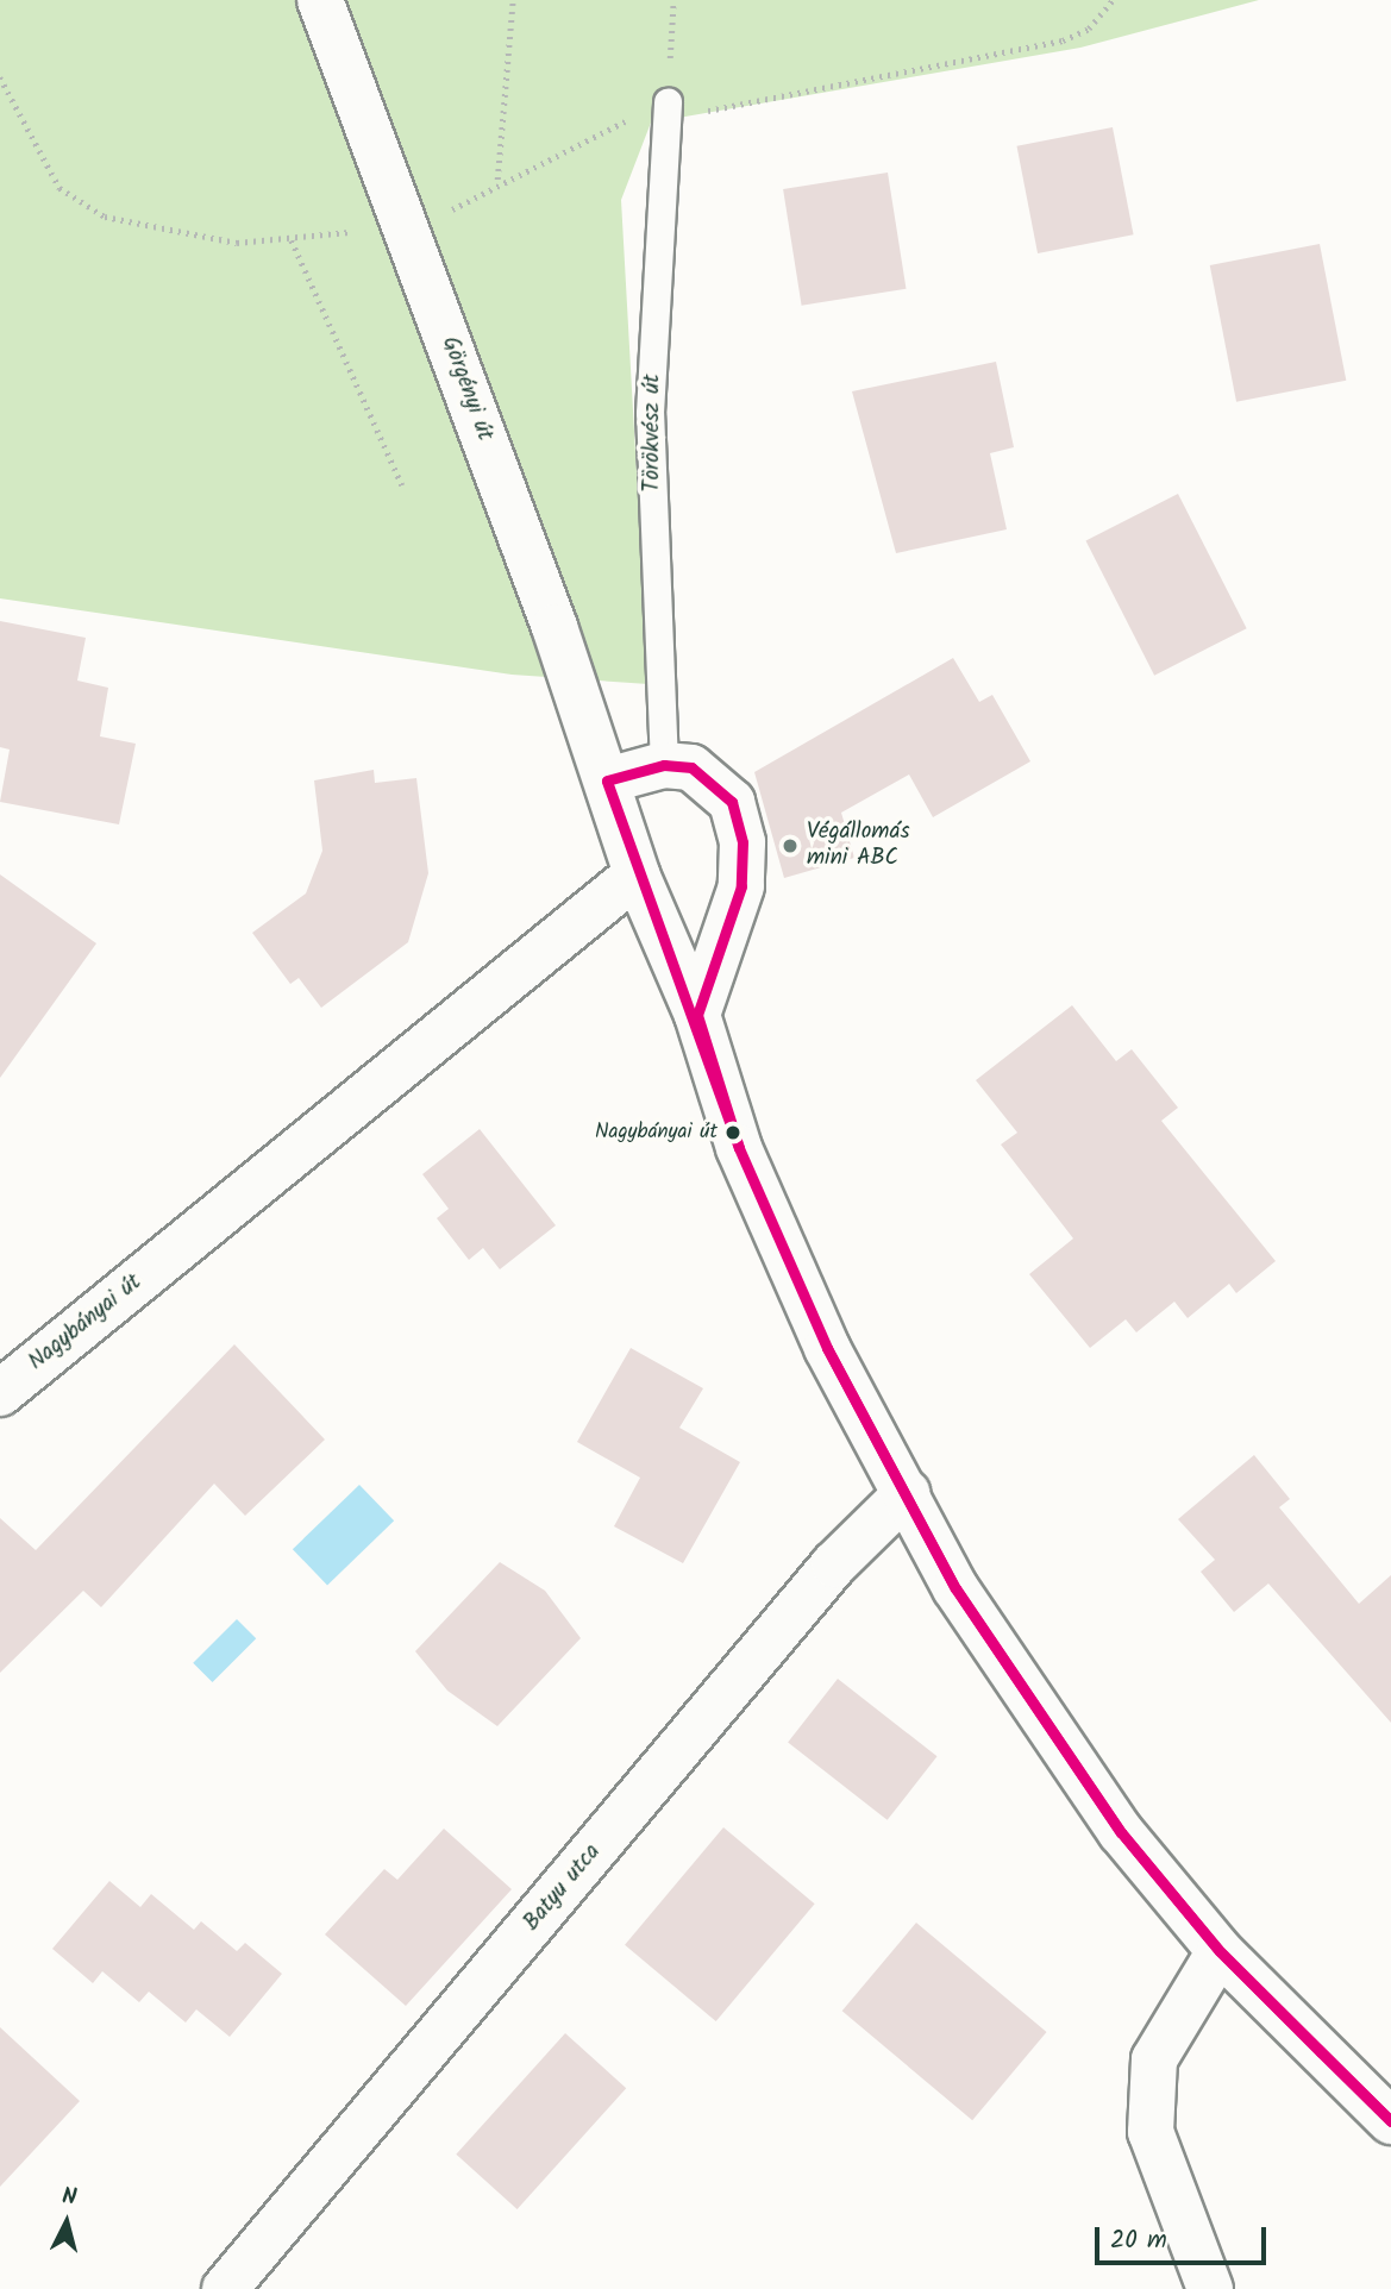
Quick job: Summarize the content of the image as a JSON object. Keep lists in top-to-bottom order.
{
  "streets": {
    "street": ["Görgényi út", "Nagybányai út", "Batyu utca"],
    "lane": ["Törökvész út"]
  },
  "places": ["Végállomás mini ABC", "Nagybányai út"],
  "scale_bar": "20 m",
  "north": "top"
}
